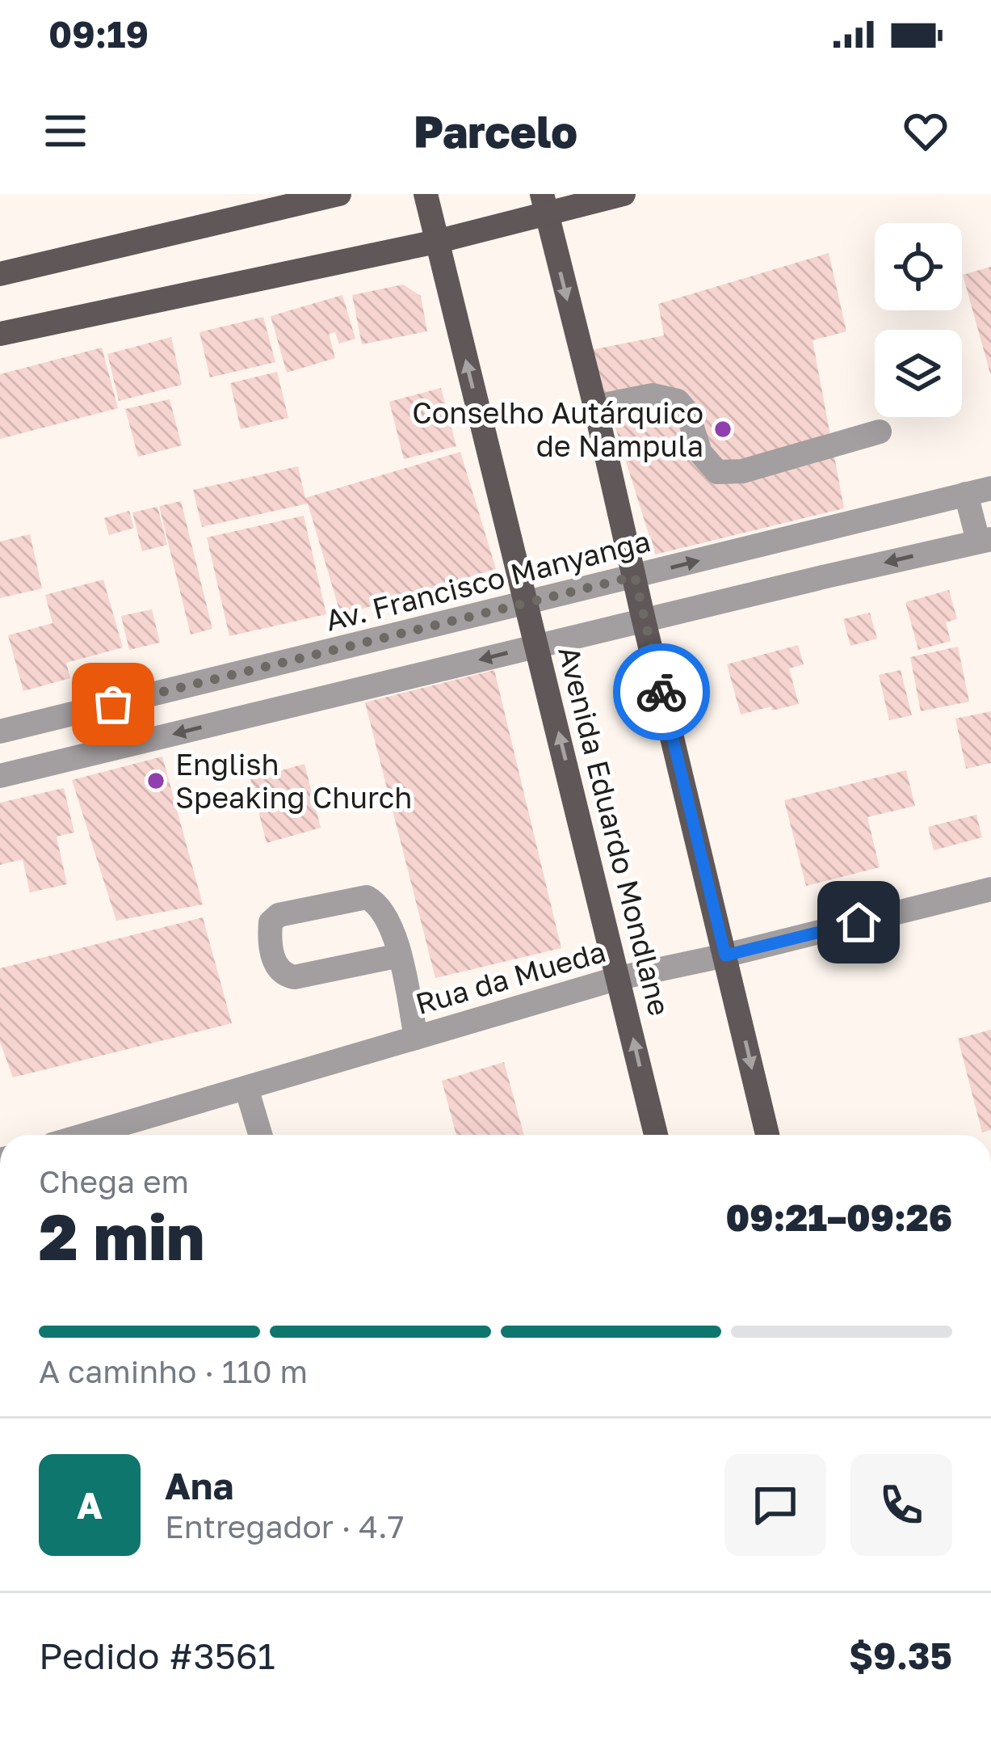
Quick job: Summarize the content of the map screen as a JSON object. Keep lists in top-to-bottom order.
{
  "streets": {
    "main road": ["Avenida Eduardo Mondlane"],
    "street": ["Av. Francisco Manyanga", "Rua da Mueda"]
  },
  "crossings": [
    ["Av. Francisco Manyanga", "Avenida Eduardo Mondlane"],
    ["Avenida Eduardo Mondlane", "Rua da Mueda"]
  ],
  "places": ["Conselho Autárquico de Nampula", "English Speaking Church"],
  "page": {
    "status": "09:19",
    "header": "Parcelo",
    "heading": ["2 min", "Chega em", "09:21–09:26"],
    "panel": [
      "Ana",
      "Entregador · 4.7",
      "Pedido #3561",
      "$9.35"
    ],
    "bar": "A caminho · 110 m",
    "round": "A"
  }
}
